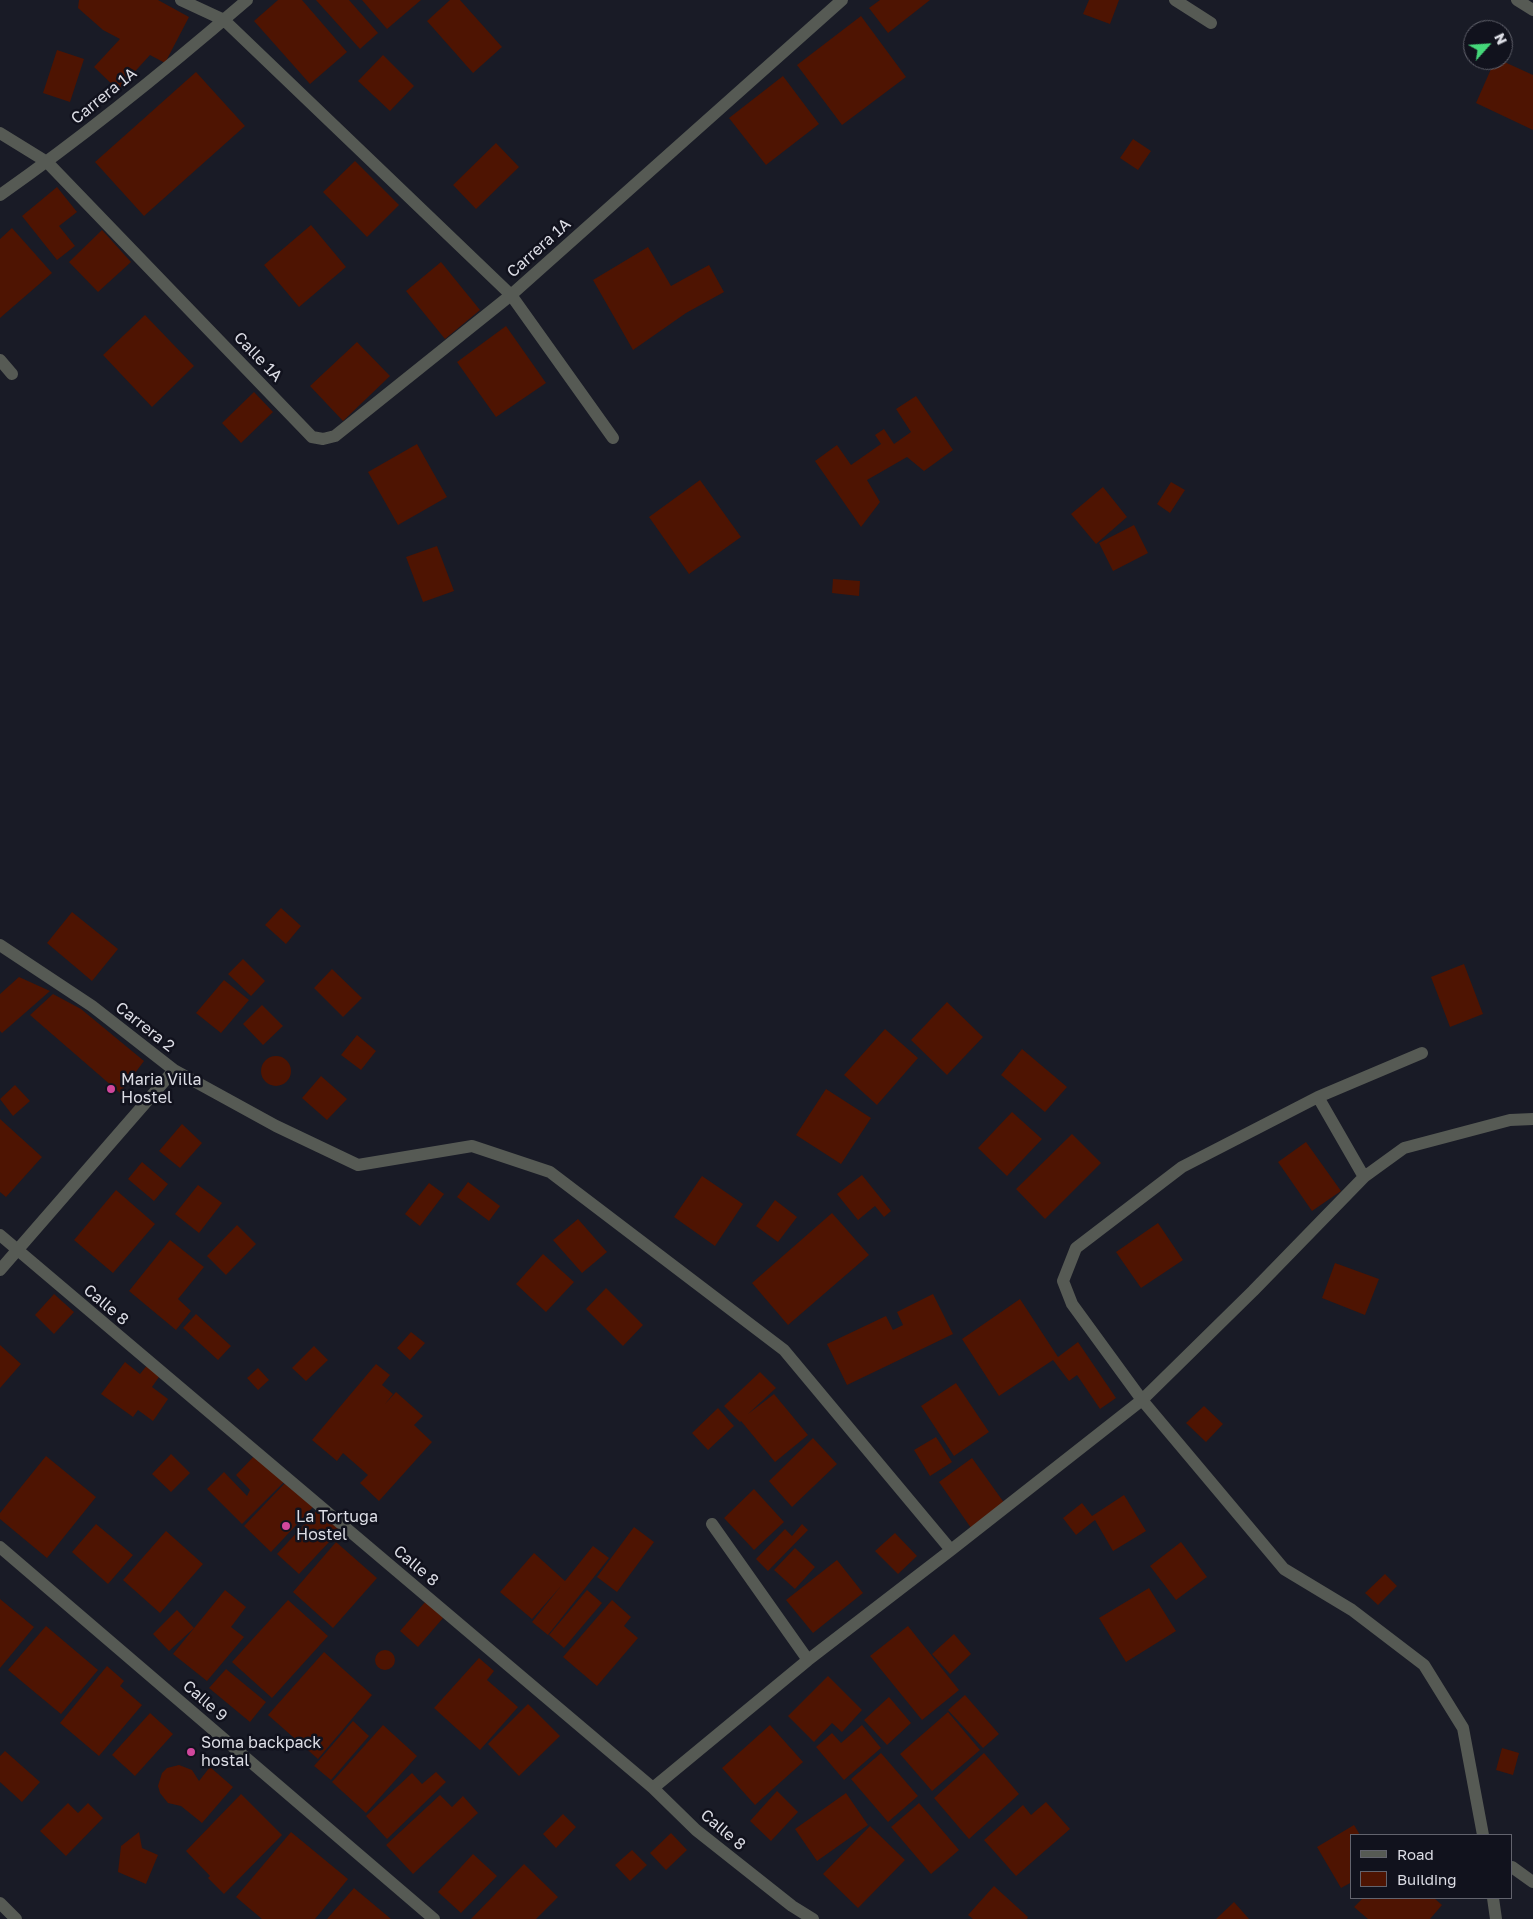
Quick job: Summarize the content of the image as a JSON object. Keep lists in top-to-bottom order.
{
  "streets": {
    "street": [
      "Carrera 1A",
      "Calle 1A",
      "Carrera 2",
      "Calle 8",
      "Calle 9"
    ]
  },
  "crossings": [
    ["Carrera 1A", "Calle 1A"],
    ["Carrera 2", "Calle 8"]
  ],
  "places": ["Maria Villa Hostel", "La Tortuga Hostel", "Soma backpack hostal"],
  "legend": ["Road", "Building"],
  "north": "top right"
}
